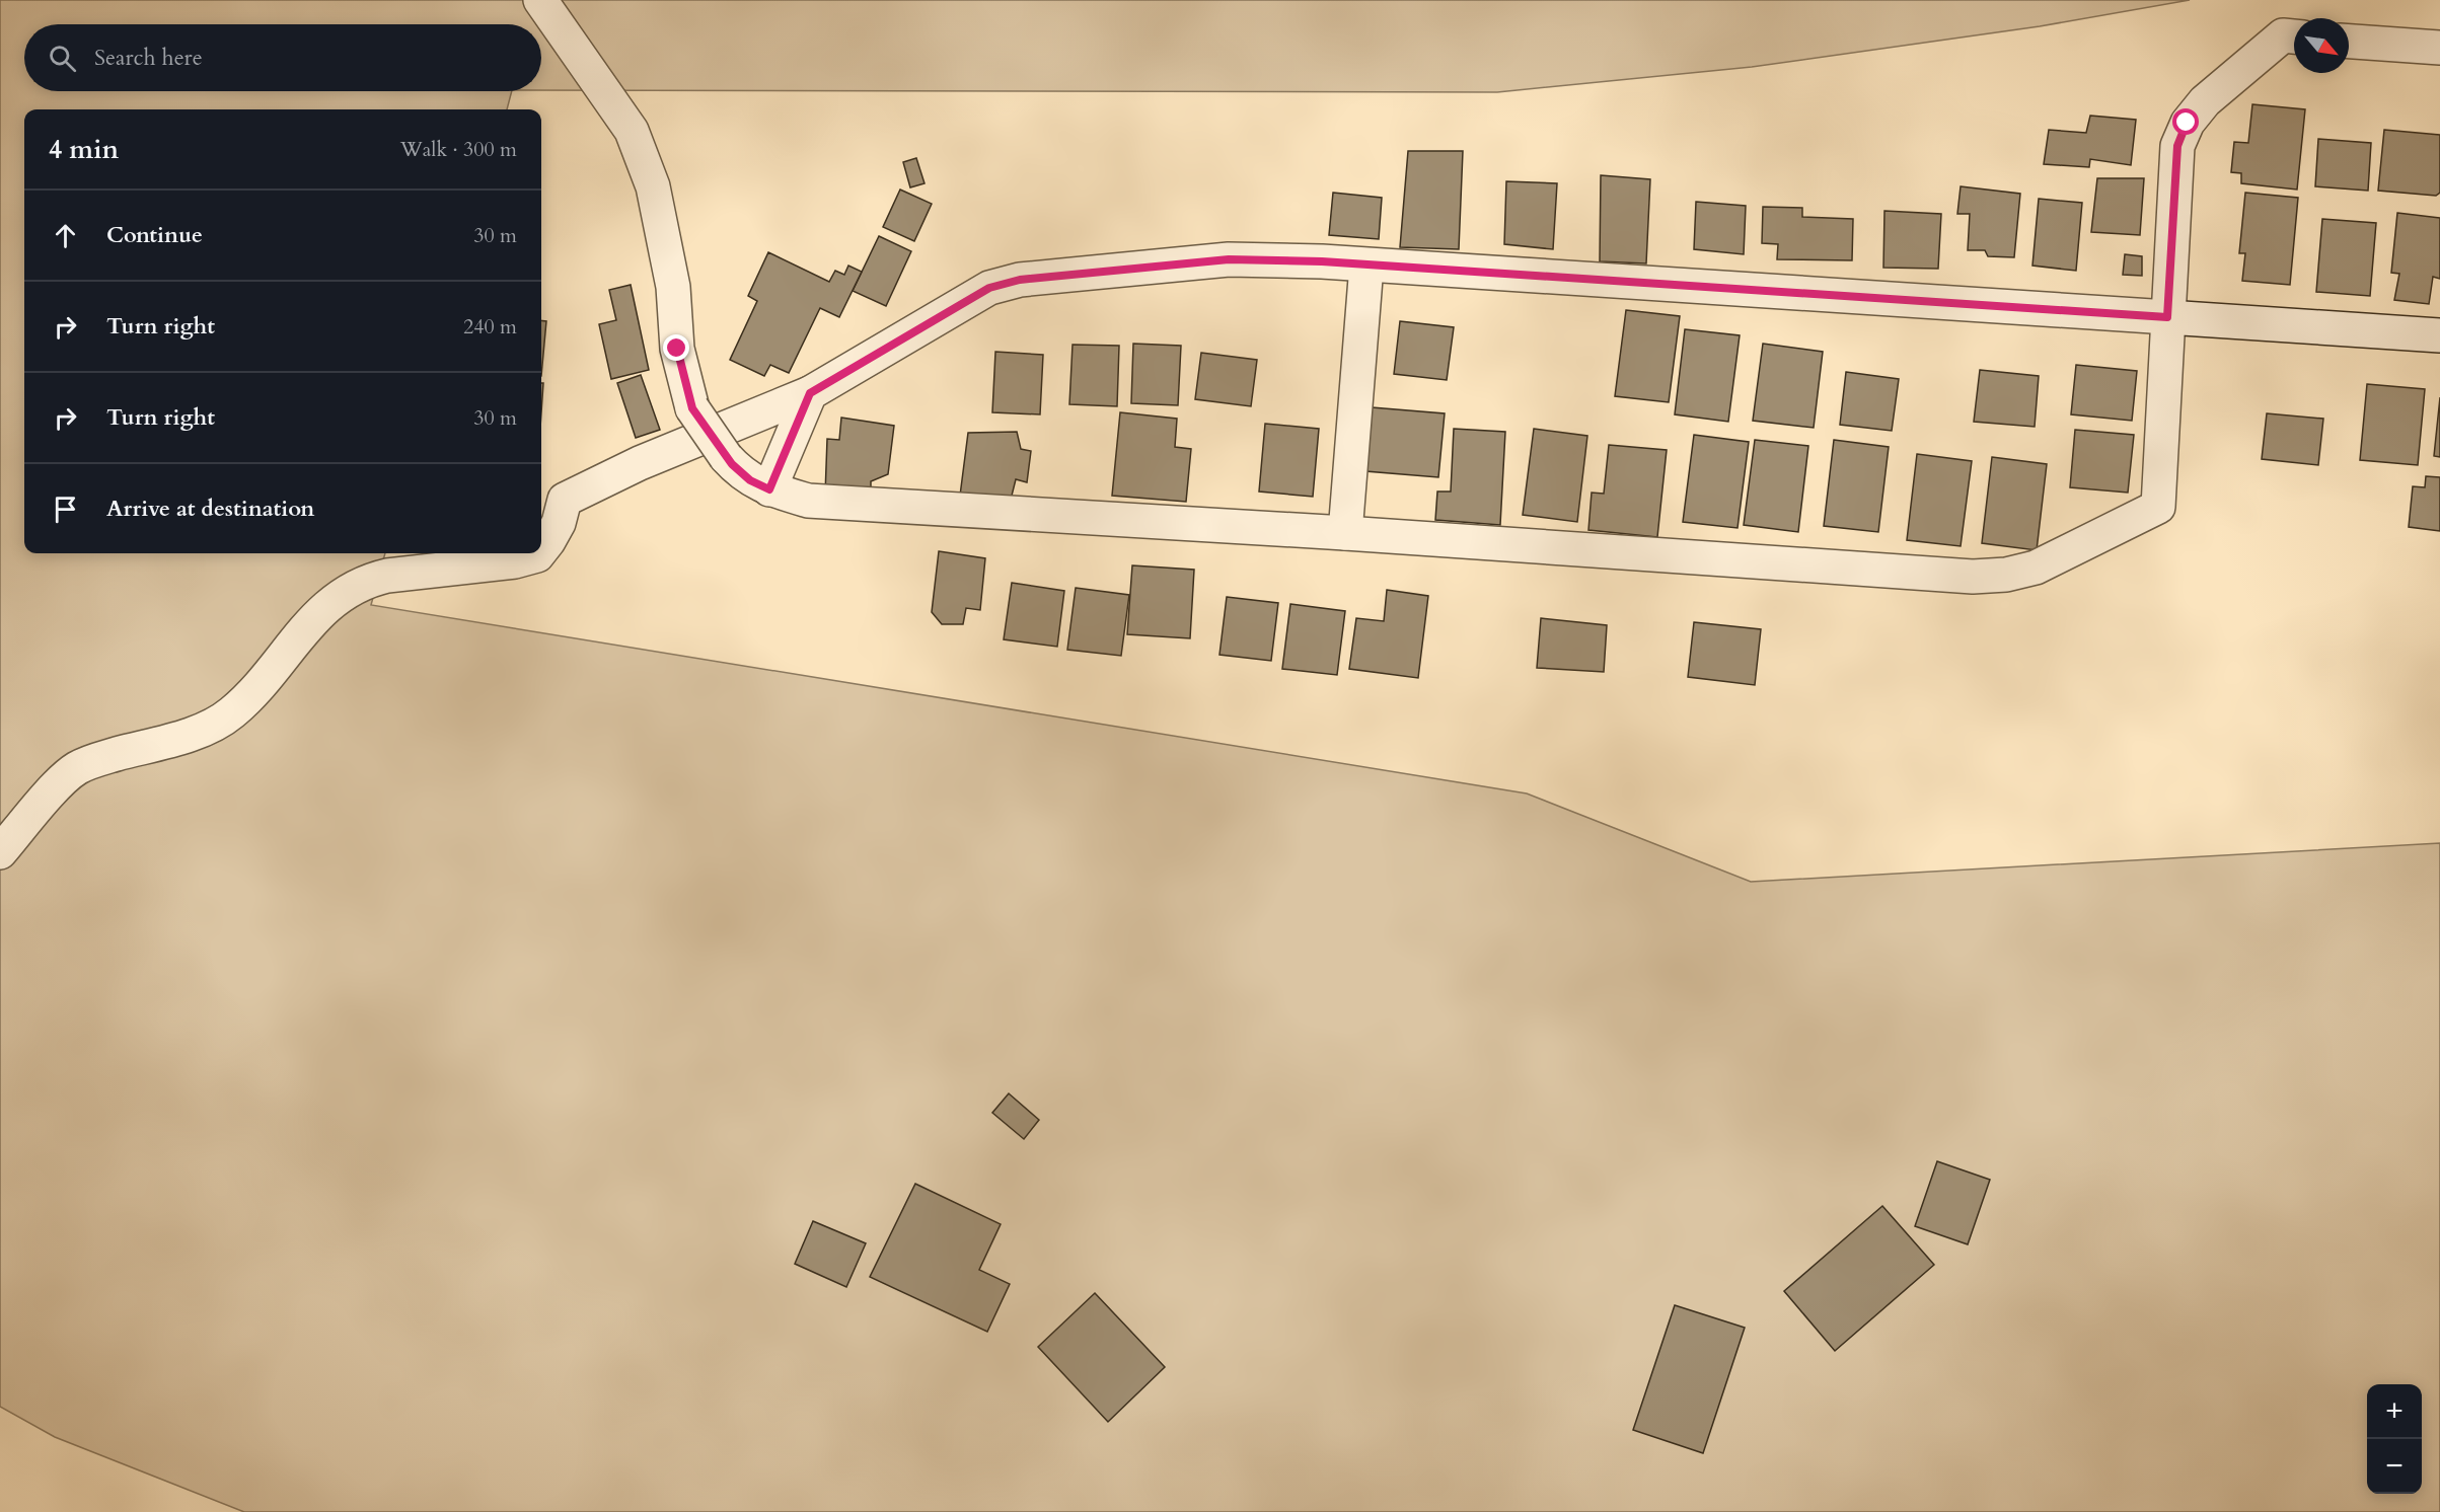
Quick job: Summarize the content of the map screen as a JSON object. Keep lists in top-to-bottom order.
{
  "north": "bottom right",
  "page": {
    "search": "Search here",
    "heading": ["4 min", "Walk · 300 m"],
    "list": [
      ["Continue", "30 m"],
      ["Turn right", "240 m"],
      ["Turn right", "30 m"],
      "Arrive at destination"
    ],
    "map_buttons": ["+", "−"]
  }
}
